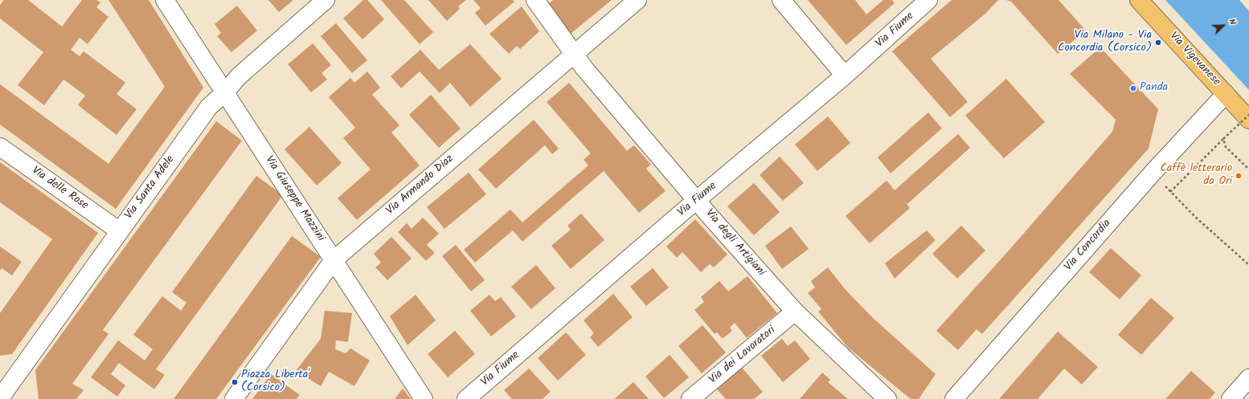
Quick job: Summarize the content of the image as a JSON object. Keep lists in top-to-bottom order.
{
  "streets": {
    "main road": ["Via Vigevanese"],
    "street": [
      "Via Fiume",
      "Via Armando Diaz",
      "Via Santa Adele",
      "Via delle Rose",
      "Via Giuseppe Mazzini",
      "Via degli Artigiani",
      "Via Concordia",
      "Via dei Lavoratori"
    ]
  },
  "crossings": [
    ["Via Fiume", "Via degli Artigiani"],
    ["Via Vigevanese", "Via Concordia"],
    ["Via Armando Diaz", "Via Giuseppe Mazzini"],
    ["Via Armando Diaz", "Via degli Artigiani"],
    ["Via Santa Adele", "Via delle Rose"],
    ["Via Santa Adele", "Via Giuseppe Mazzini"],
    ["Via degli Artigiani", "Via dei Lavoratori"]
  ],
  "places": [
    "Via Milano - Via Concordia (Corsico)",
    "Panda",
    "Caffè letterario da Ori",
    "Piazza Liberta' (Corsico)"
  ],
  "north": "top right"
}
